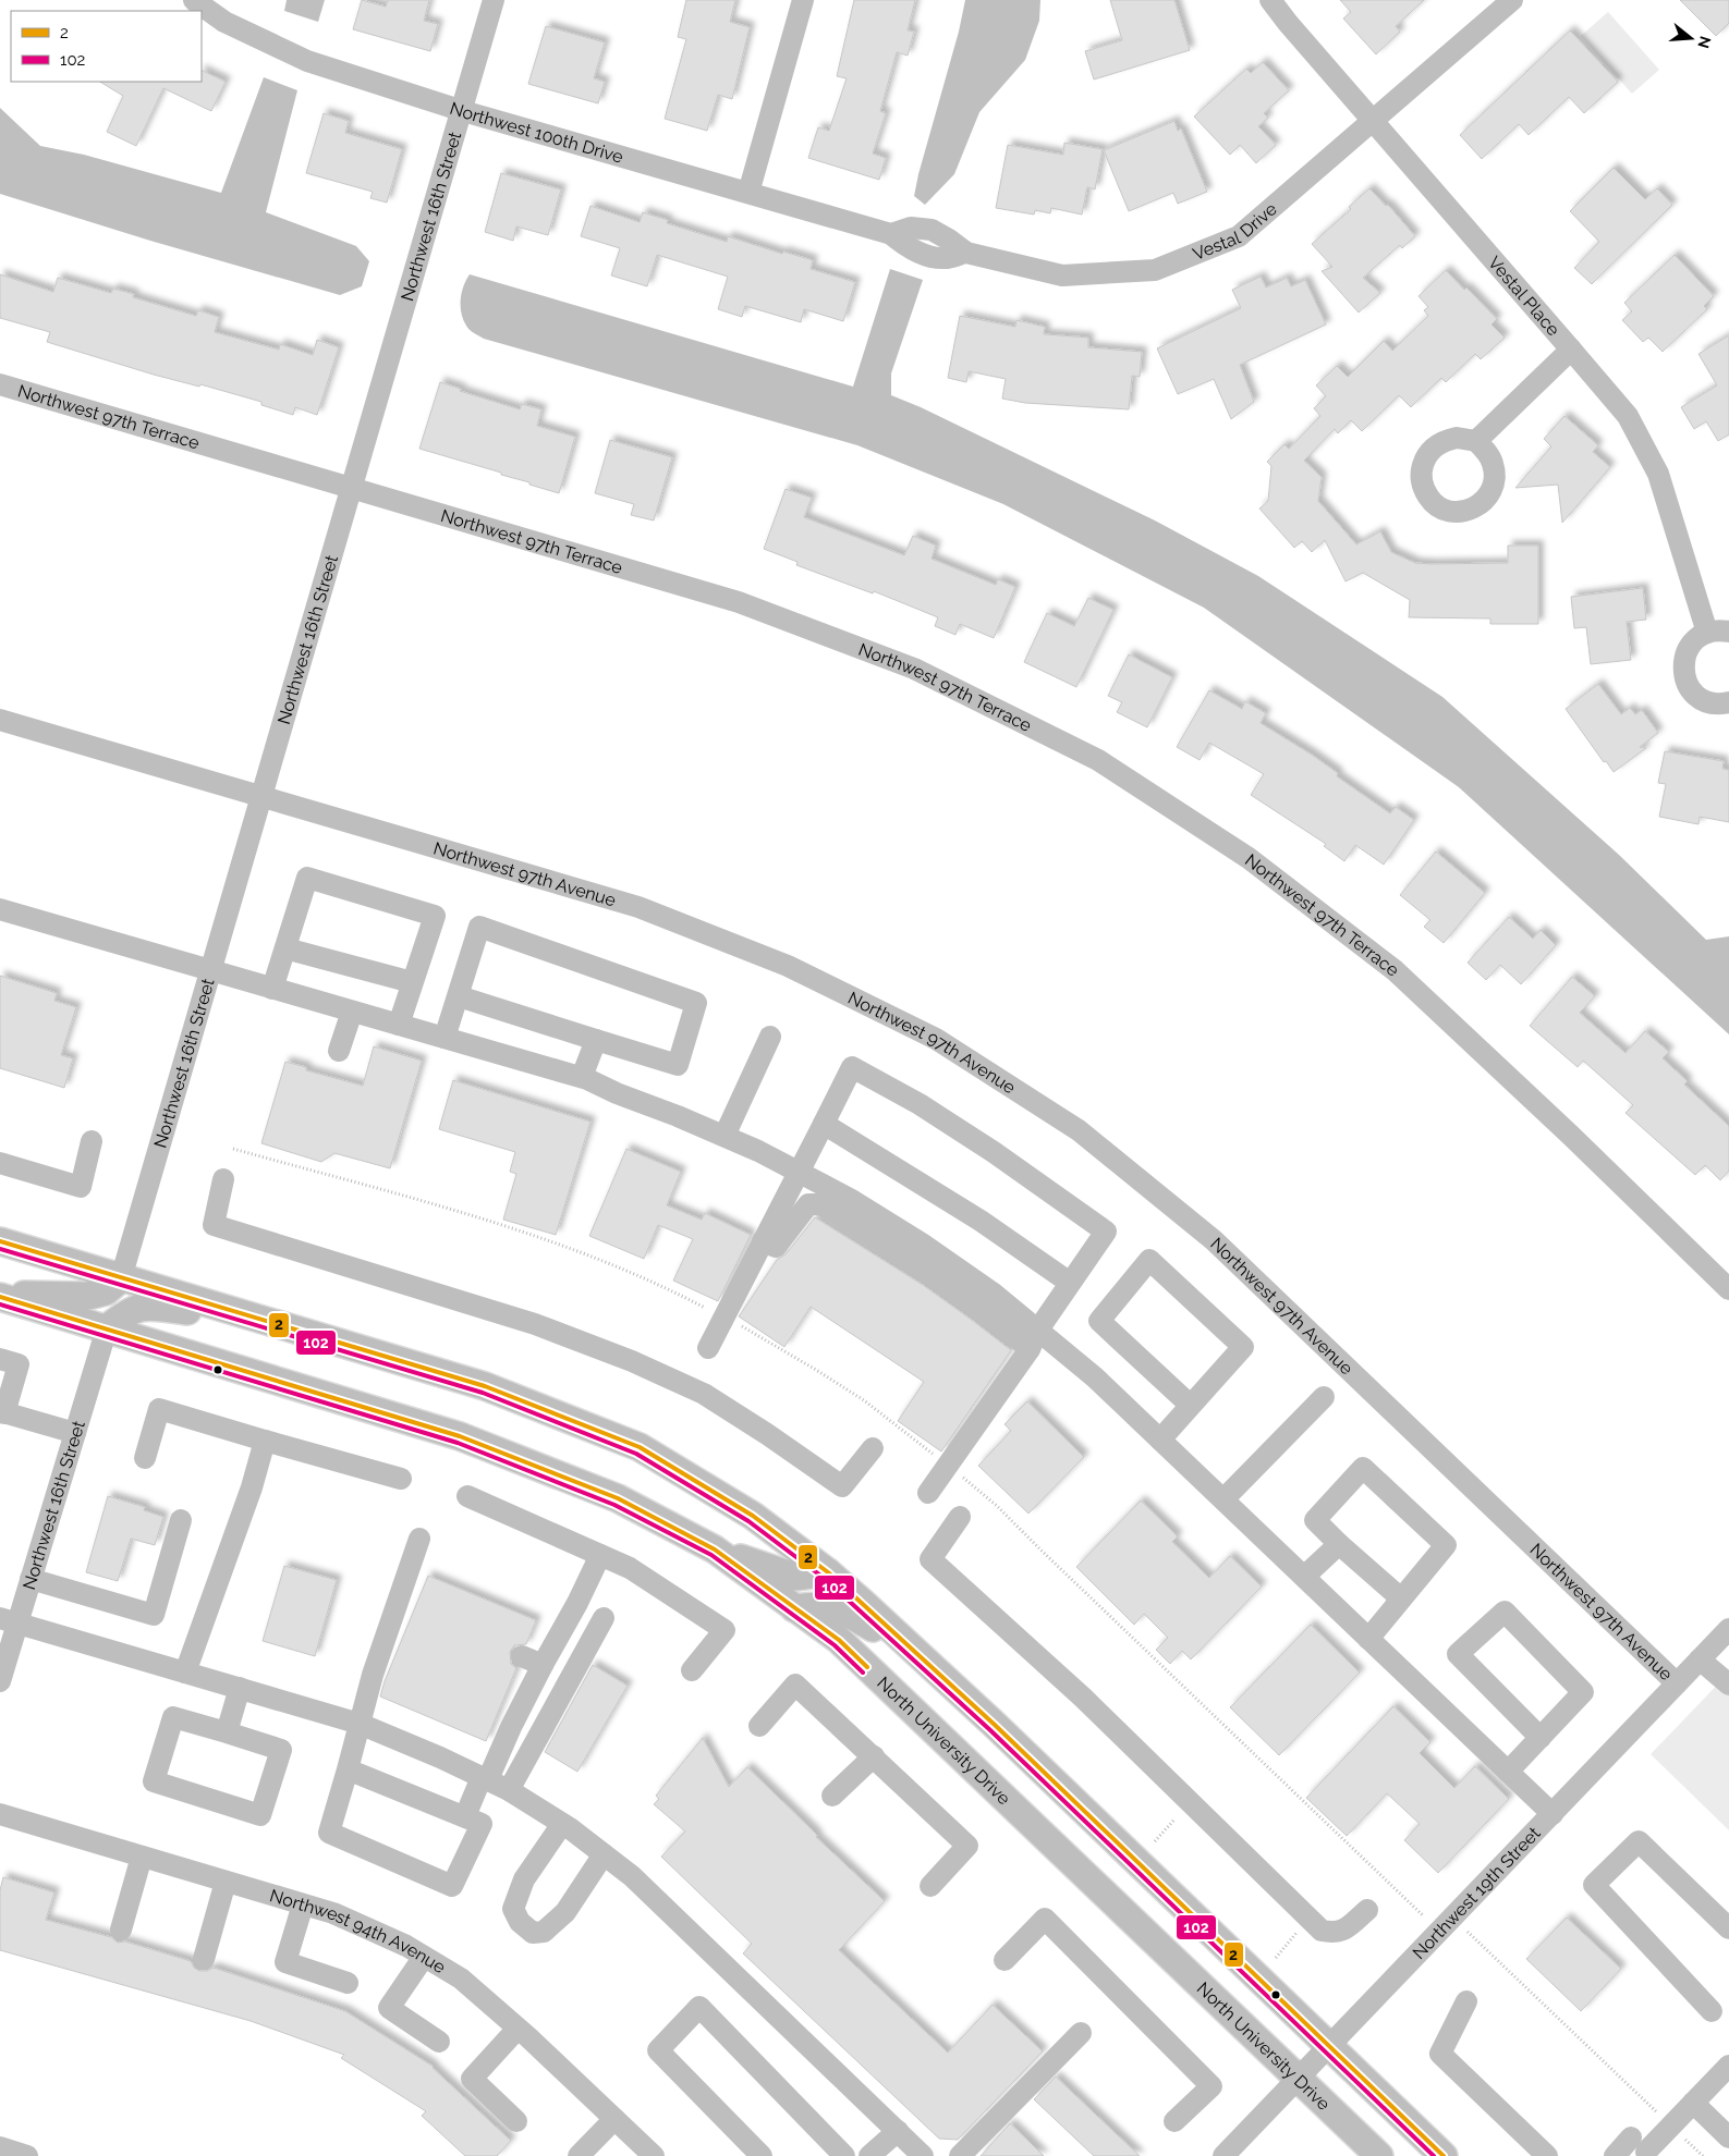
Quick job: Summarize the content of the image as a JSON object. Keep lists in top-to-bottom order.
{
  "streets": {
    "main road": ["North University Drive"],
    "street": [
      "Northwest 100th Drive",
      "Northwest 16th Street",
      "Vestal Drive",
      "Vestal Place",
      "Northwest 97th Terrace",
      "Northwest 97th Avenue",
      "Northwest 19th Street",
      "Northwest 94th Avenue"
    ]
  },
  "crossings": [
    ["Northwest 100th Drive", "Northwest 16th Street"],
    ["Northwest 100th Drive", "Vestal Drive"],
    ["Northwest 16th Street", "Northwest 97th Terrace"],
    ["Northwest 16th Street", "Northwest 97th Avenue"],
    ["Northwest 16th Street", "North University Drive"],
    ["Vestal Drive", "Vestal Place"],
    ["Northwest 97th Avenue", "Northwest 19th Street"],
    ["North University Drive", "Northwest 19th Street"]
  ],
  "lines": ["transit line 2", "transit line 102"],
  "legend": ["2", "102"],
  "north": "right"
}
